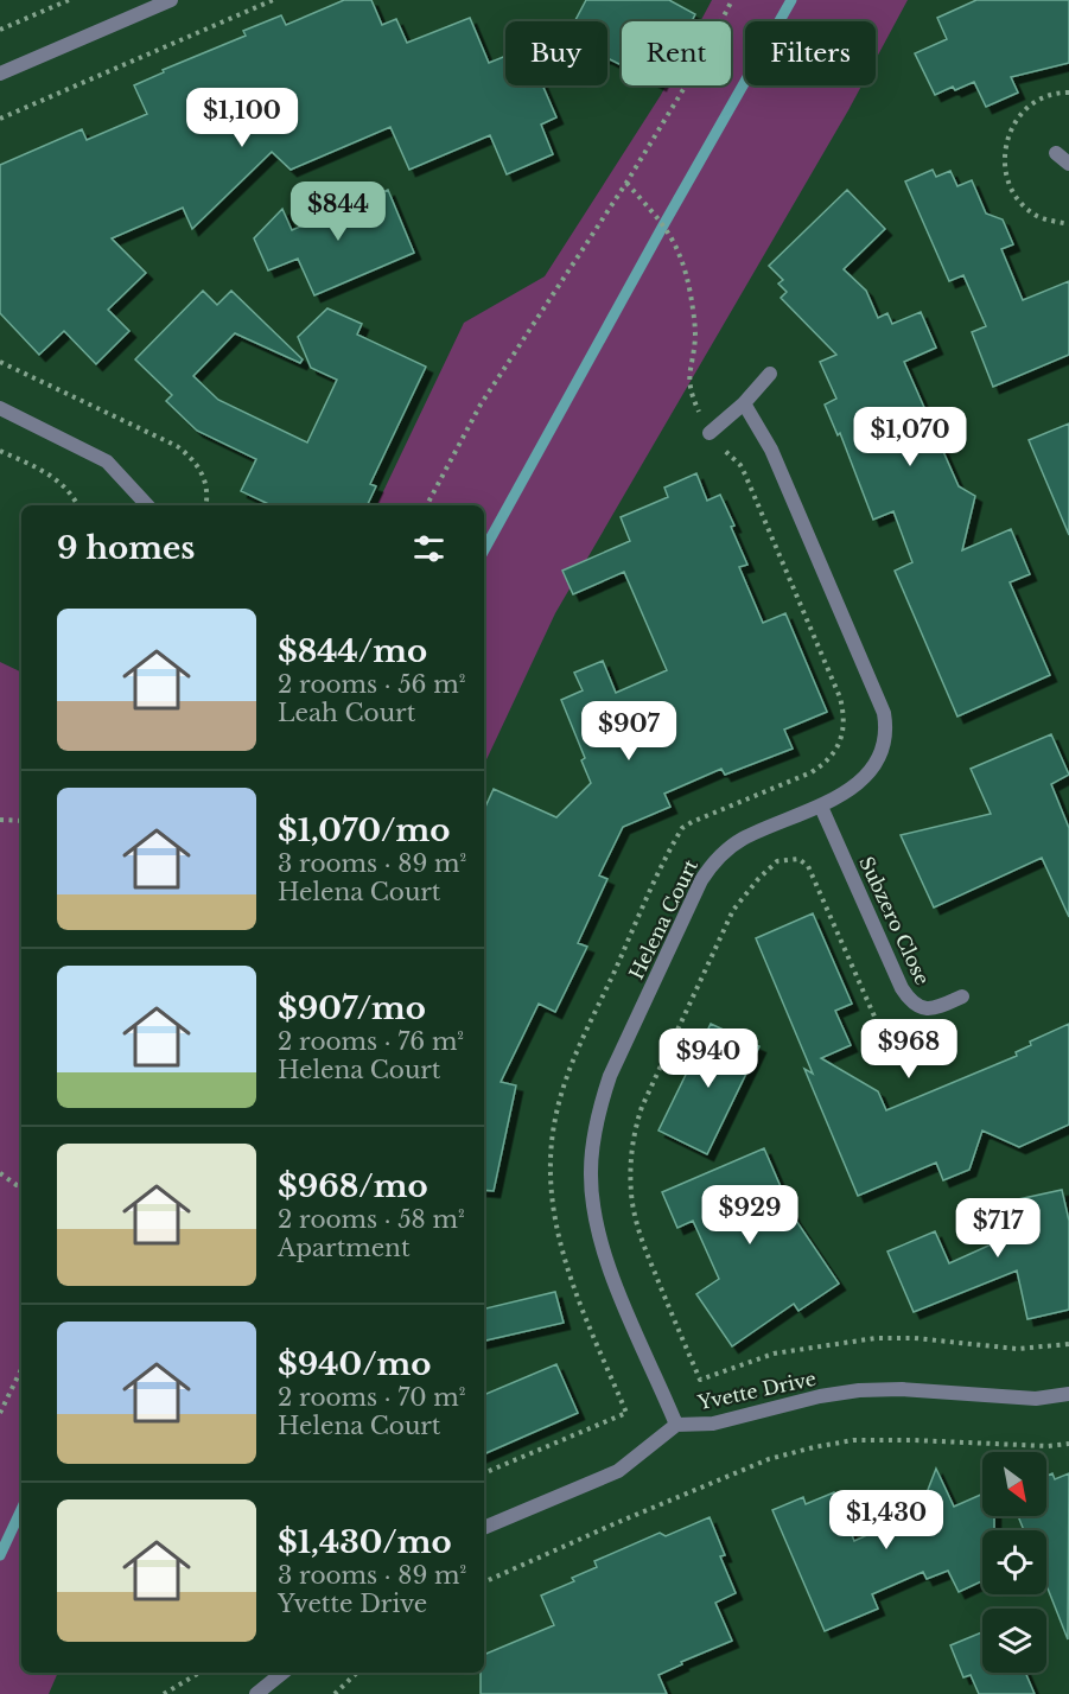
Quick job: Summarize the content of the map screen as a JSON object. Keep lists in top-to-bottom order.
{
  "streets": {
    "street": ["Helena Court", "Subzero Close", "Yvette Drive"]
  },
  "crossings": [
    ["Helena Court", "Subzero Close"],
    ["Helena Court", "Yvette Drive"]
  ],
  "north": "bottom right",
  "page": {
    "chip": ["Buy", "Rent", "Filters"],
    "price": [
      "$1,100",
      "$844",
      "$1,070",
      "$907",
      "$968",
      "$940",
      "$929",
      "$717",
      "$1,430"
    ],
    "heading": "9 homes",
    "list": [
      {
        "name": "$844/mo",
        "note": "2 rooms · 56 m² · Leah Court"
      },
      {
        "name": "$1,070/mo",
        "note": "3 rooms · 89 m² · Helena Court"
      },
      {
        "name": "$907/mo",
        "note": "2 rooms · 76 m² · Helena Court"
      },
      {
        "name": "$968/mo",
        "note": "2 rooms · 58 m² · Apartment"
      },
      {
        "name": "$940/mo",
        "note": "2 rooms · 70 m² · Helena Court"
      },
      {
        "name": "$1,430/mo",
        "note": "3 rooms · 89 m² · Yvette Drive"
      }
    ]
  }
}
